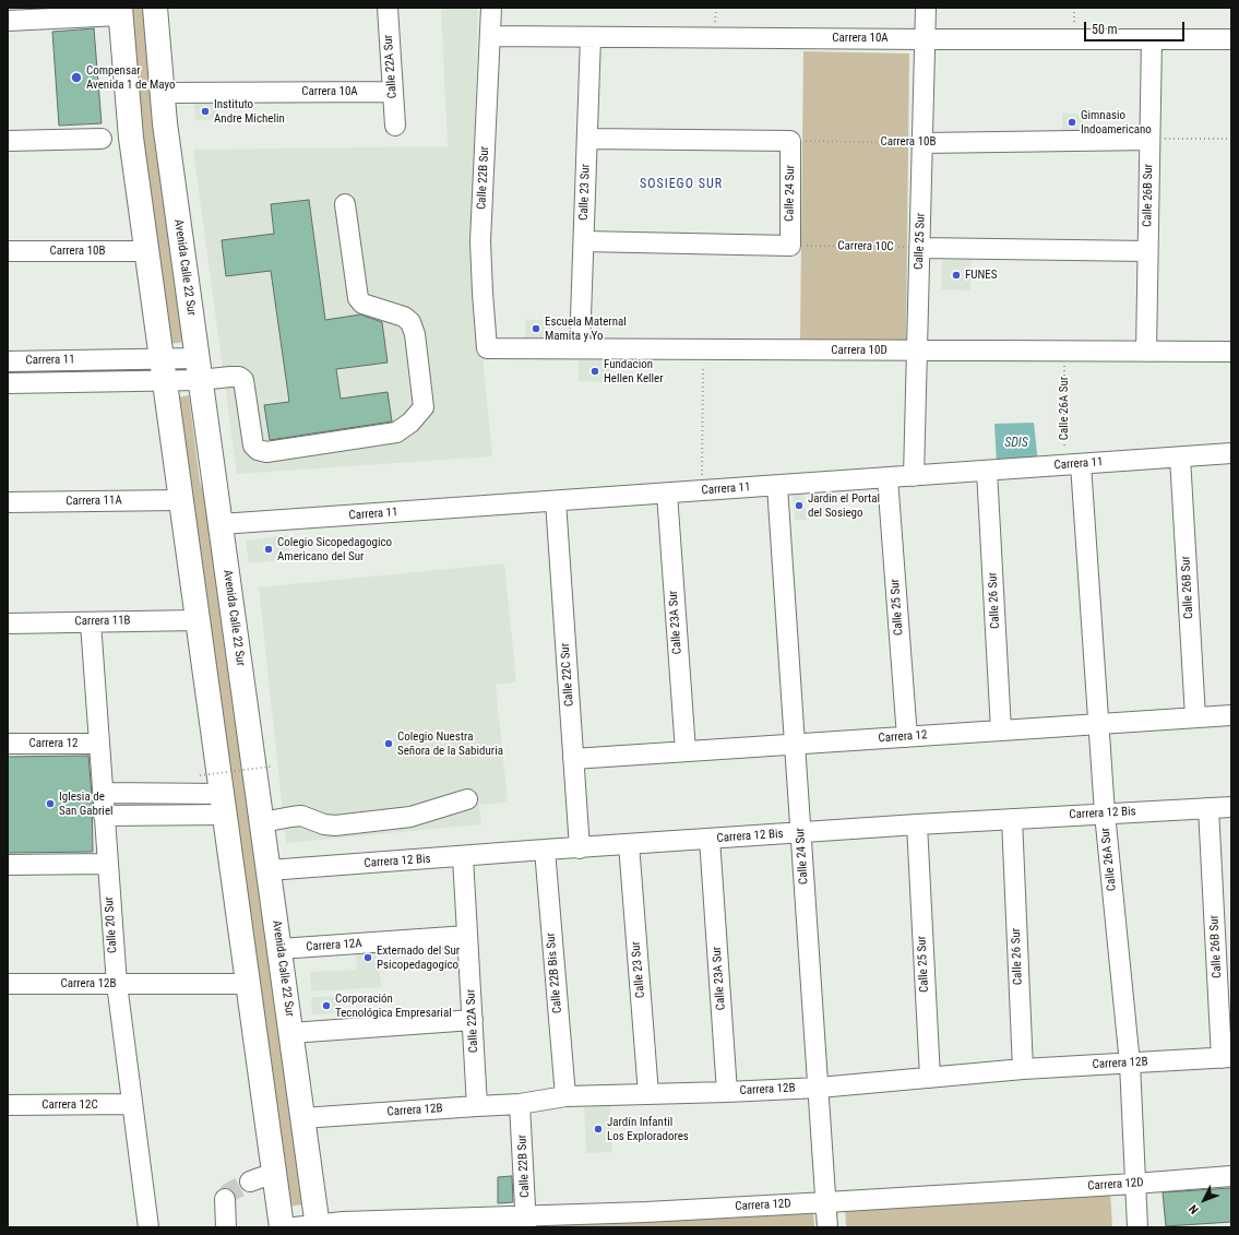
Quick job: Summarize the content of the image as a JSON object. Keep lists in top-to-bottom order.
{
  "streets": {
    "main road": ["Avenida Calle 22 Sur"],
    "street": [
      "Carrera 10A",
      "Calle 22A Sur",
      "Carrera 10B",
      "Calle 22B Sur",
      "Calle 23 Sur",
      "Calle 24 Sur",
      "Calle 26B Sur",
      "Calle 25 Sur",
      "Carrera 10D",
      "Carrera 11",
      "Calle 26A Sur",
      "Carrera 11A",
      "Calle 26 Sur",
      "Carrera 11B",
      "Calle 23A Sur",
      "Calle 22C Sur",
      "Carrera 12",
      "Carrera 12 Bis",
      "Calle 20 Sur",
      "Carrera 12A",
      "Calle 22B Bis Sur",
      "Carrera 12B",
      "Carrera 12C",
      "Carrera 12D"
    ],
    "path": ["Carrera 10C"]
  },
  "crossings": [
    ["Carrera 10A", "Calle 22A Sur"],
    ["Carrera 10A", "Calle 22B Sur"],
    ["Carrera 10A", "Calle 23 Sur"],
    ["Carrera 10A", "Calle 26B Sur"],
    ["Carrera 10A", "Calle 25 Sur"],
    ["Carrera 10A", "Avenida Calle 22 Sur"],
    ["Calle 22A Sur", "Carrera 12 Bis"],
    ["Calle 22A Sur", "Carrera 12A"],
    ["Calle 22A Sur", "Carrera 12B"],
    ["Carrera 10B", "Calle 24 Sur"],
    ["Carrera 10B", "Calle 26B Sur"],
    ["Carrera 10B", "Calle 25 Sur"],
    ["Calle 22B Sur", "Carrera 10D"],
    ["Calle 22B Sur", "Carrera 12B"],
    ["Calle 22B Sur", "Carrera 12D"],
    ["Calle 23 Sur", "Carrera 10D"],
    ["Calle 23 Sur", "Carrera 12 Bis"],
    ["Calle 23 Sur", "Carrera 12B"],
    ["Calle 24 Sur", "Carrera 10C"],
    ["Calle 24 Sur", "Carrera 11"],
    ["Calle 24 Sur", "Carrera 12"],
    ["Calle 24 Sur", "Carrera 12 Bis"],
    ["Calle 24 Sur", "Carrera 12B"],
    ["Calle 24 Sur", "Carrera 12D"],
    ["Calle 26B Sur", "Carrera 10D"],
    ["Calle 26B Sur", "Carrera 11"],
    ["Calle 26B Sur", "Carrera 12"],
    ["Calle 26B Sur", "Carrera 12 Bis"],
    ["Calle 26B Sur", "Carrera 12B"],
    ["Calle 25 Sur", "Carrera 10C"],
    ["Calle 25 Sur", "Carrera 10D"],
    ["Calle 25 Sur", "Carrera 11"],
    ["Calle 25 Sur", "Carrera 12"],
    ["Calle 25 Sur", "Carrera 12 Bis"],
    ["Calle 25 Sur", "Carrera 12B"],
    ["Avenida Calle 22 Sur", "Carrera 11"],
    ["Avenida Calle 22 Sur", "Carrera 12 Bis"],
    ["Avenida Calle 22 Sur", "Carrera 12A"],
    ["Avenida Calle 22 Sur", "Carrera 12B"],
    ["Avenida Calle 22 Sur", "Carrera 12D"],
    ["Carrera 10D", "Calle 26A Sur"],
    ["Carrera 11", "Calle 26A Sur"],
    ["Carrera 11", "Calle 26 Sur"],
    ["Carrera 11", "Calle 23A Sur"],
    ["Carrera 11", "Calle 22C Sur"],
    ["Calle 26A Sur", "Carrera 12"],
    ["Calle 26A Sur", "Carrera 12 Bis"],
    ["Calle 26A Sur", "Carrera 12B"],
    ["Calle 26A Sur", "Carrera 12D"],
    ["Calle 26 Sur", "Carrera 12"],
    ["Calle 26 Sur", "Carrera 12 Bis"],
    ["Calle 26 Sur", "Carrera 12B"],
    ["Carrera 11B", "Calle 20 Sur"],
    ["Calle 23A Sur", "Carrera 12"],
    ["Calle 23A Sur", "Carrera 12 Bis"],
    ["Calle 23A Sur", "Carrera 12B"],
    ["Calle 22C Sur", "Carrera 12"],
    ["Calle 22C Sur", "Carrera 12 Bis"],
    ["Carrera 12", "Calle 20 Sur"],
    ["Carrera 12 Bis", "Calle 22B Bis Sur"],
    ["Calle 20 Sur", "Carrera 12B"],
    ["Calle 20 Sur", "Carrera 12C"],
    ["Calle 22B Bis Sur", "Carrera 12B"]
  ],
  "districts": ["SOSIEGO SUR"],
  "water": ["SDIS"],
  "places": [
    "Compensar Avenida 1 de Mayo",
    "Instituto Andre Michelin",
    "Gimnasio Indoamericano",
    "FUNES",
    "Escuela Maternal Mamita y Yo",
    "Fundacion Hellen Keller",
    "Jardin el Portal del Sosiego",
    "Colegio Sicopedagogico Americano del Sur",
    "Colegio Nuestra Señora de la Sabiduria",
    "Iglesia de San Gabriel",
    "Externado del Sur Psicopedagogico",
    "Corporación Tecnológica Empresarial",
    "Jardín Infantil Los Exploradores"
  ],
  "scale_bar": "50 m",
  "north": "bottom left"
}
